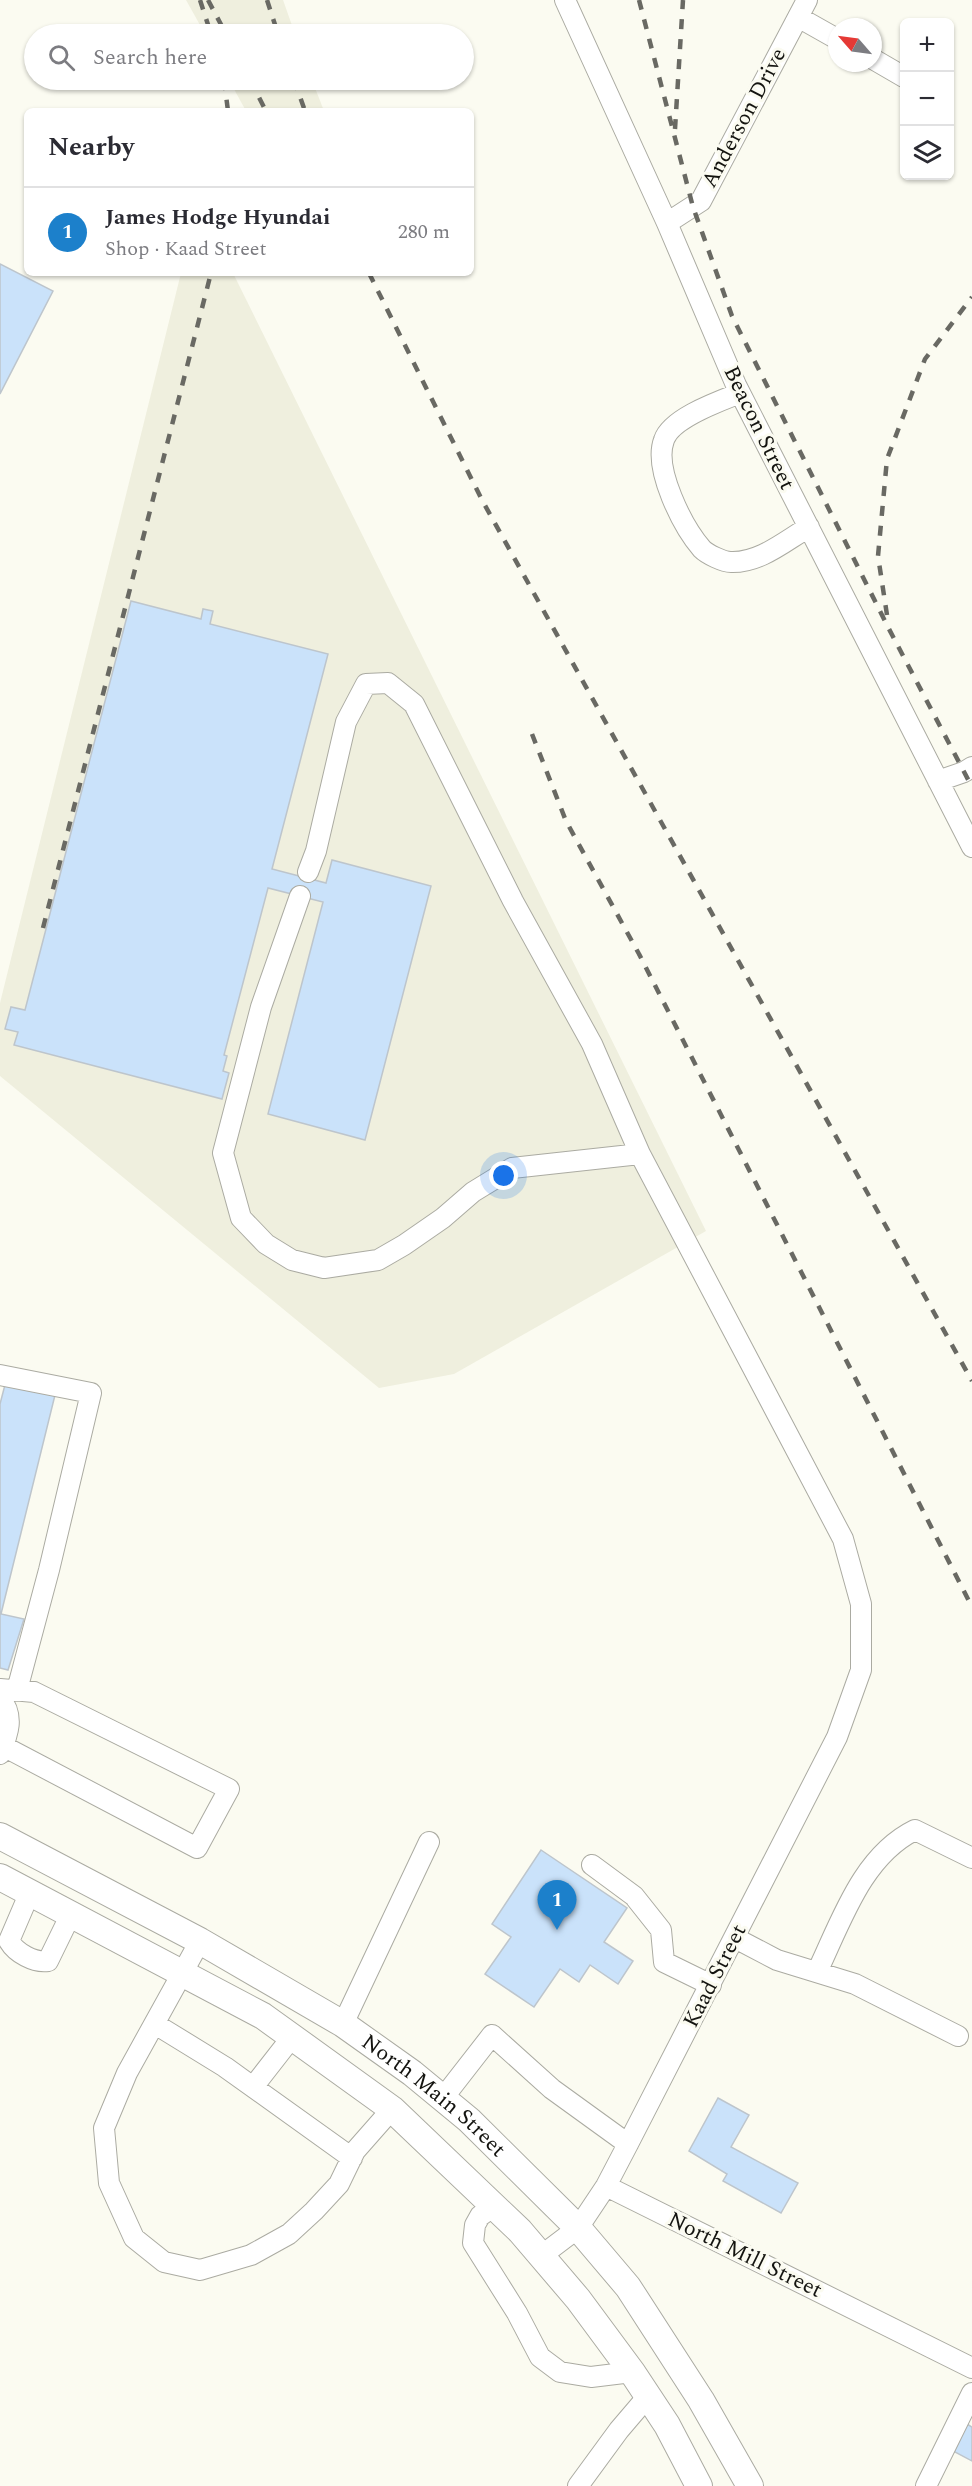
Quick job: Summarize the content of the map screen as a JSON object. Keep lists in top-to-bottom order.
{
  "streets": {
    "main road": ["North Main Street"],
    "street": [
      "Anderson Drive",
      "Beacon Street",
      "Kaad Street",
      "North Mill Street"
    ]
  },
  "crossings": [
    ["Anderson Drive", "Beacon Street"],
    ["Kaad Street", "North Mill Street"]
  ],
  "north": "top left",
  "page": {
    "map_buttons": ["+", "−"],
    "search": "Search here",
    "heading": "Nearby",
    "list": [
      {
        "mark": "1",
        "name": "James Hodge Hyundai",
        "note": "Shop · Kaad Street",
        "value": "280 m"
      }
    ],
    "pins": "1"
  }
}
